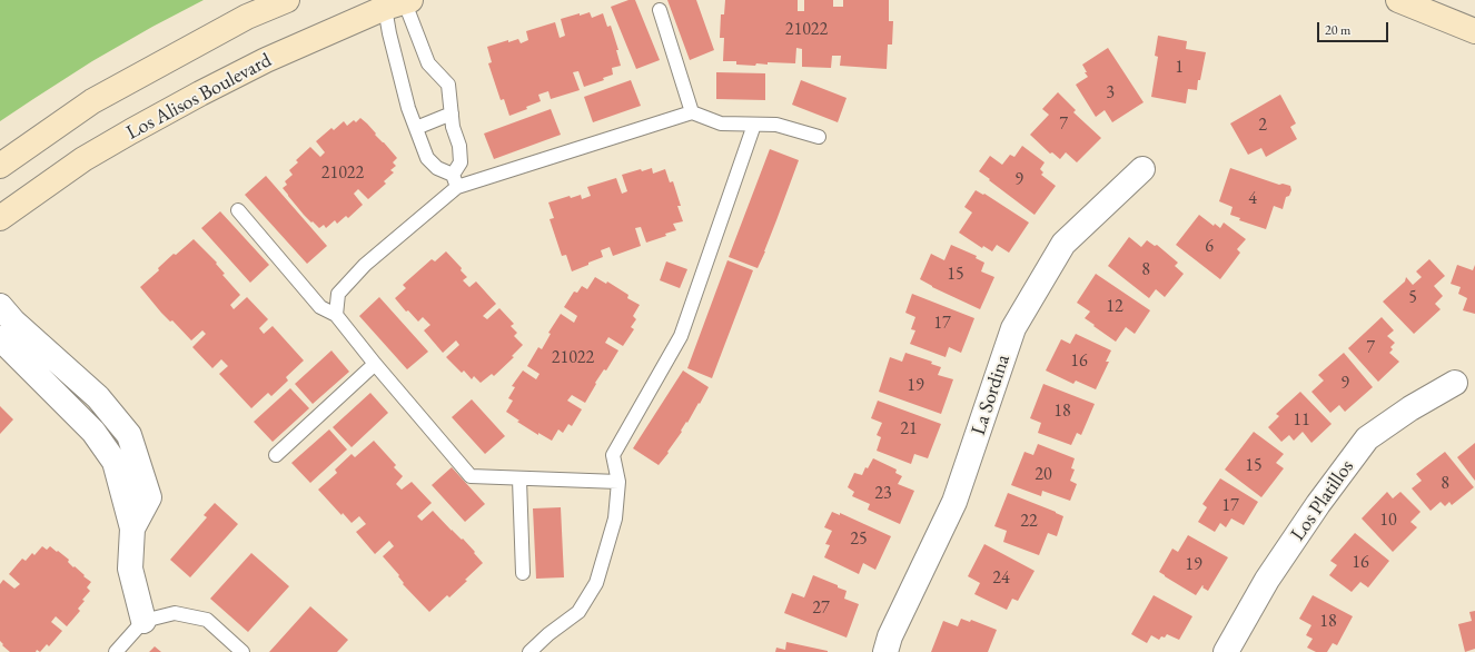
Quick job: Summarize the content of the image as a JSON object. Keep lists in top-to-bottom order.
{
  "streets": {
    "main road": ["Los Alisos Boulevard"],
    "street": ["La Sordina", "Los Platillos"]
  },
  "house_numbers": [
    "21022",
    "1",
    "3",
    "7",
    "2",
    "21022",
    "9",
    "4",
    "6",
    "8",
    "15",
    "5",
    "12",
    "17",
    "7",
    "21022",
    "16",
    "9",
    "19",
    "18",
    "11",
    "21",
    "15",
    "20",
    "8",
    "23",
    "17",
    "10",
    "22",
    "25",
    "16",
    "19",
    "24",
    "27",
    "18"
  ],
  "scale_bar": "20 m"
}
